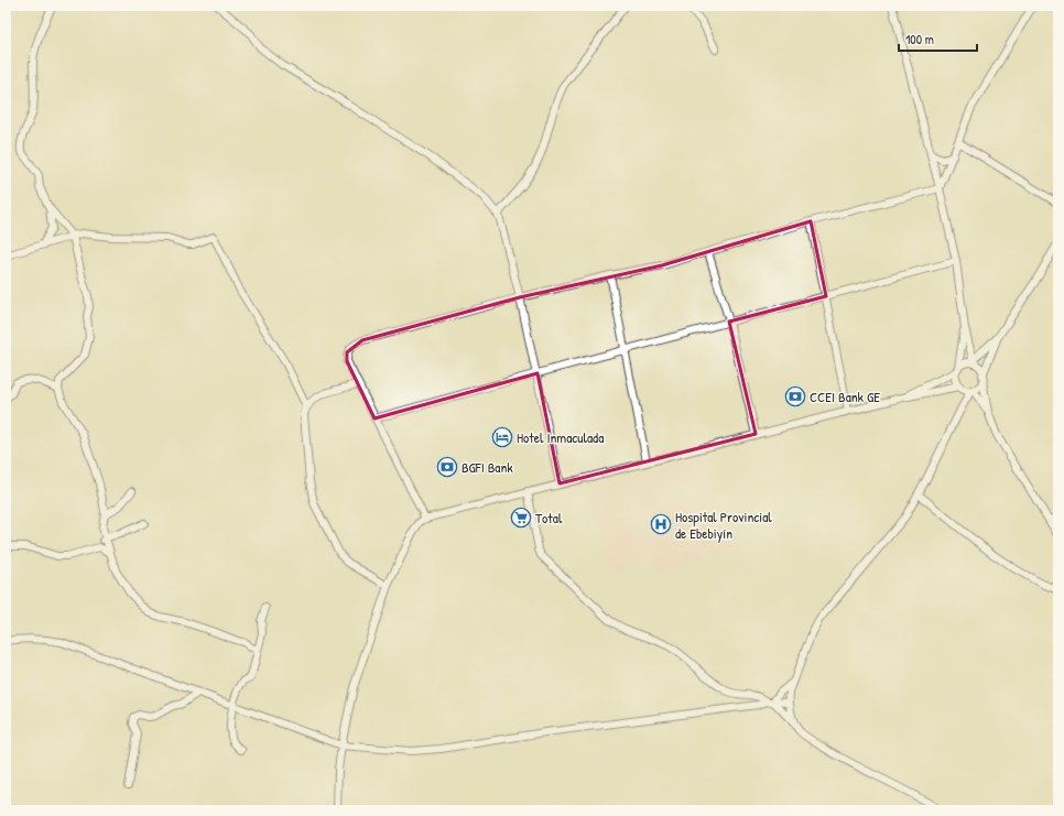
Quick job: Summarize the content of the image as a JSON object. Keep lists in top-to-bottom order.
{
  "places": {
    "bank": ["CCEI Bank GE", "BGFI Bank"],
    "hotel": ["Hotel Inmaculada"],
    "supermarket": ["Total"],
    "hospital": ["Hospital Provincial de Ebebiyín"]
  },
  "scale_bar": "100 m"
}
